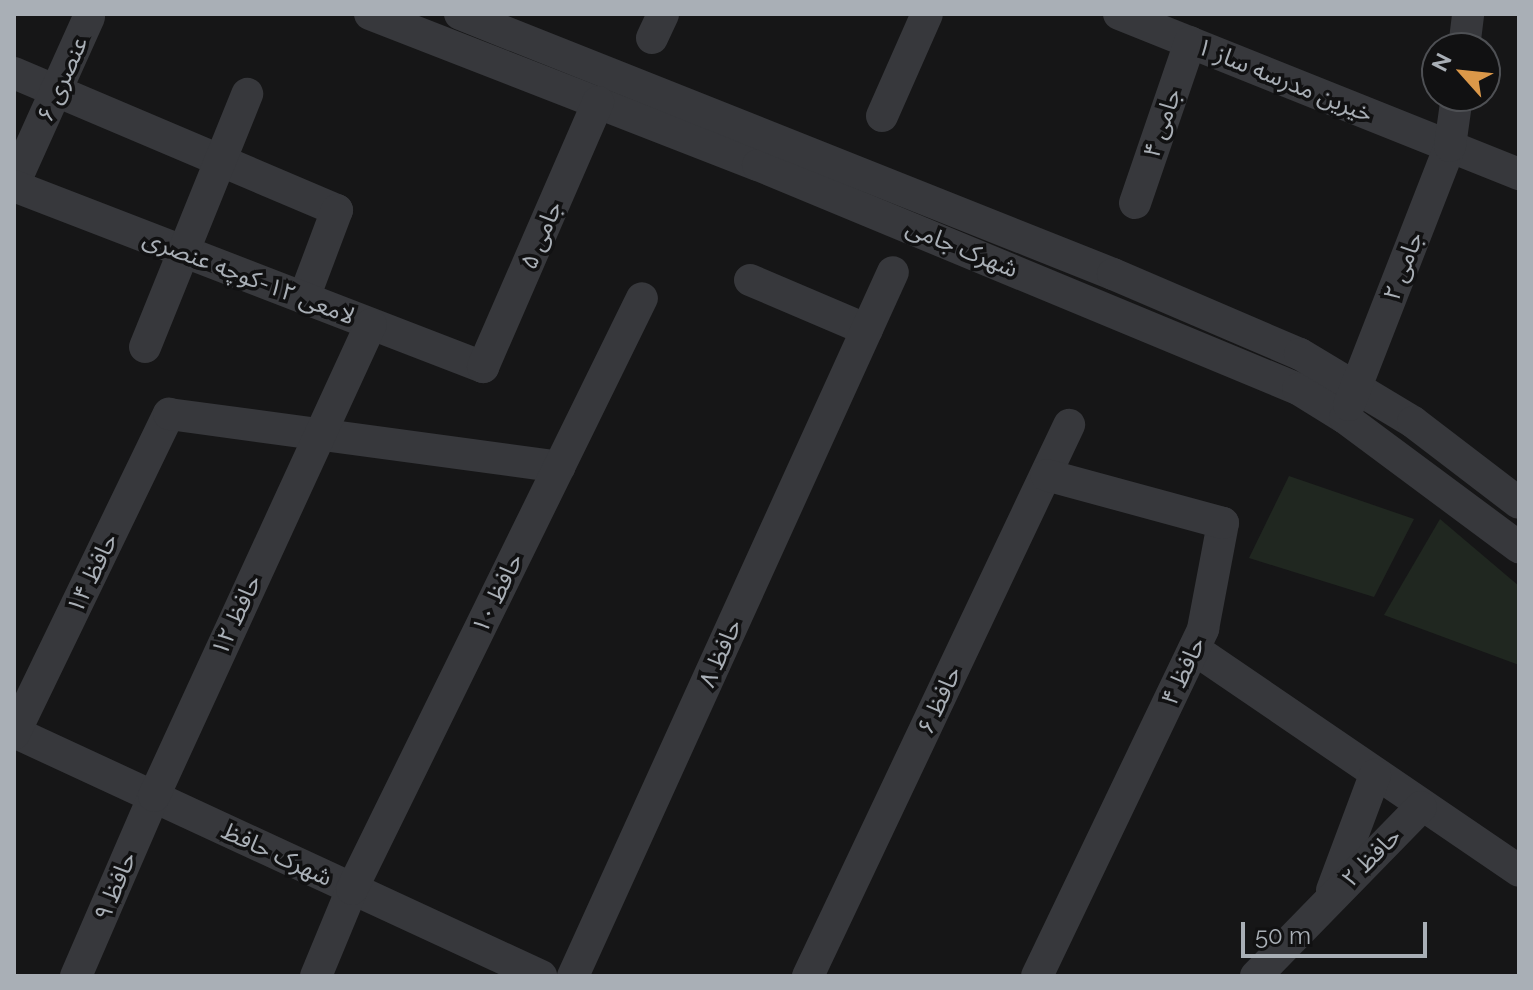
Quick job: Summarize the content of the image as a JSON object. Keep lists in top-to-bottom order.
{
  "streets": {
    "street": [
      "۶ عنصری",
      "۱ خیرین مدرسه ساز",
      "۴ جامی",
      "۵ جامی",
      "شهرک جامی",
      "۲ جامی",
      "لامعی ۱۲-کوچه عنصری",
      "حافظ ۱۴",
      "حافظ ۱۰",
      "حافظ ۱۲",
      "حافظ ۸",
      "حافظ ۴",
      "حافظ ۶",
      "شهرک حافظ",
      "حافظ ۲",
      "حافظ ۹"
    ]
  },
  "crossings": [
    ["۶ عنصری", "لامعی ۱۲-کوچه عنصری"],
    ["۱ خیرین مدرسه ساز", "۴ جامی"],
    ["۱ خیرین مدرسه ساز", "۲ جامی"],
    ["۵ جامی", "شهرک جامی"],
    ["۵ جامی", "لامعی ۱۲-کوچه عنصری"],
    ["شهرک جامی", "۲ جامی"],
    ["لامعی ۱۲-کوچه عنصری", "حافظ ۱۲"],
    ["حافظ ۱۴", "حافظ ۱۲"],
    ["حافظ ۱۴", "شهرک حافظ"],
    ["حافظ ۱۰", "شهرک حافظ"],
    ["حافظ ۱۲", "شهرک حافظ"],
    ["حافظ ۱۲", "حافظ ۹"],
    ["حافظ ۴", "حافظ ۶"],
    ["شهرک حافظ", "حافظ ۹"]
  ],
  "scale_bar": "50 m",
  "north": "top left"
}
